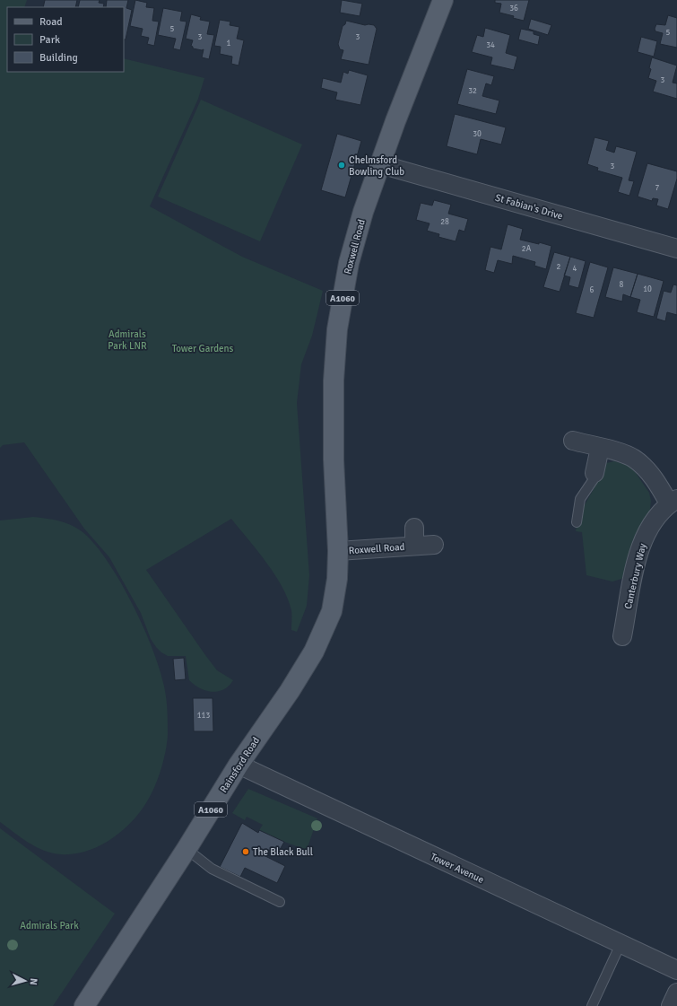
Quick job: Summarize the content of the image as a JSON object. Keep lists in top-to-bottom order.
{
  "streets": {
    "main road": ["Roxwell Road", "A1060", "Rainsford Road"],
    "street": ["St Fabian's Drive", "Canterbury Way", "Tower Avenue"]
  },
  "crossings": [
    ["St Fabian's Drive", "Roxwell Road"],
    ["Roxwell Road", "Rainsford Road"],
    ["Rainsford Road", "Tower Avenue"]
  ],
  "parks": ["Admirals Park LNR", "Tower Gardens", "Admirals Park"],
  "places": ["Chelmsford Bowling Club", "The Black Bull"],
  "house_numbers": [
    "36",
    "5",
    "5",
    "3",
    "3",
    "1",
    "34",
    "3",
    "32",
    "30",
    "3",
    "7",
    "28",
    "2A",
    "2",
    "4",
    "8",
    "10",
    "6",
    "113"
  ],
  "legend": ["Road", "Park", "Building"],
  "north": "right"
}
